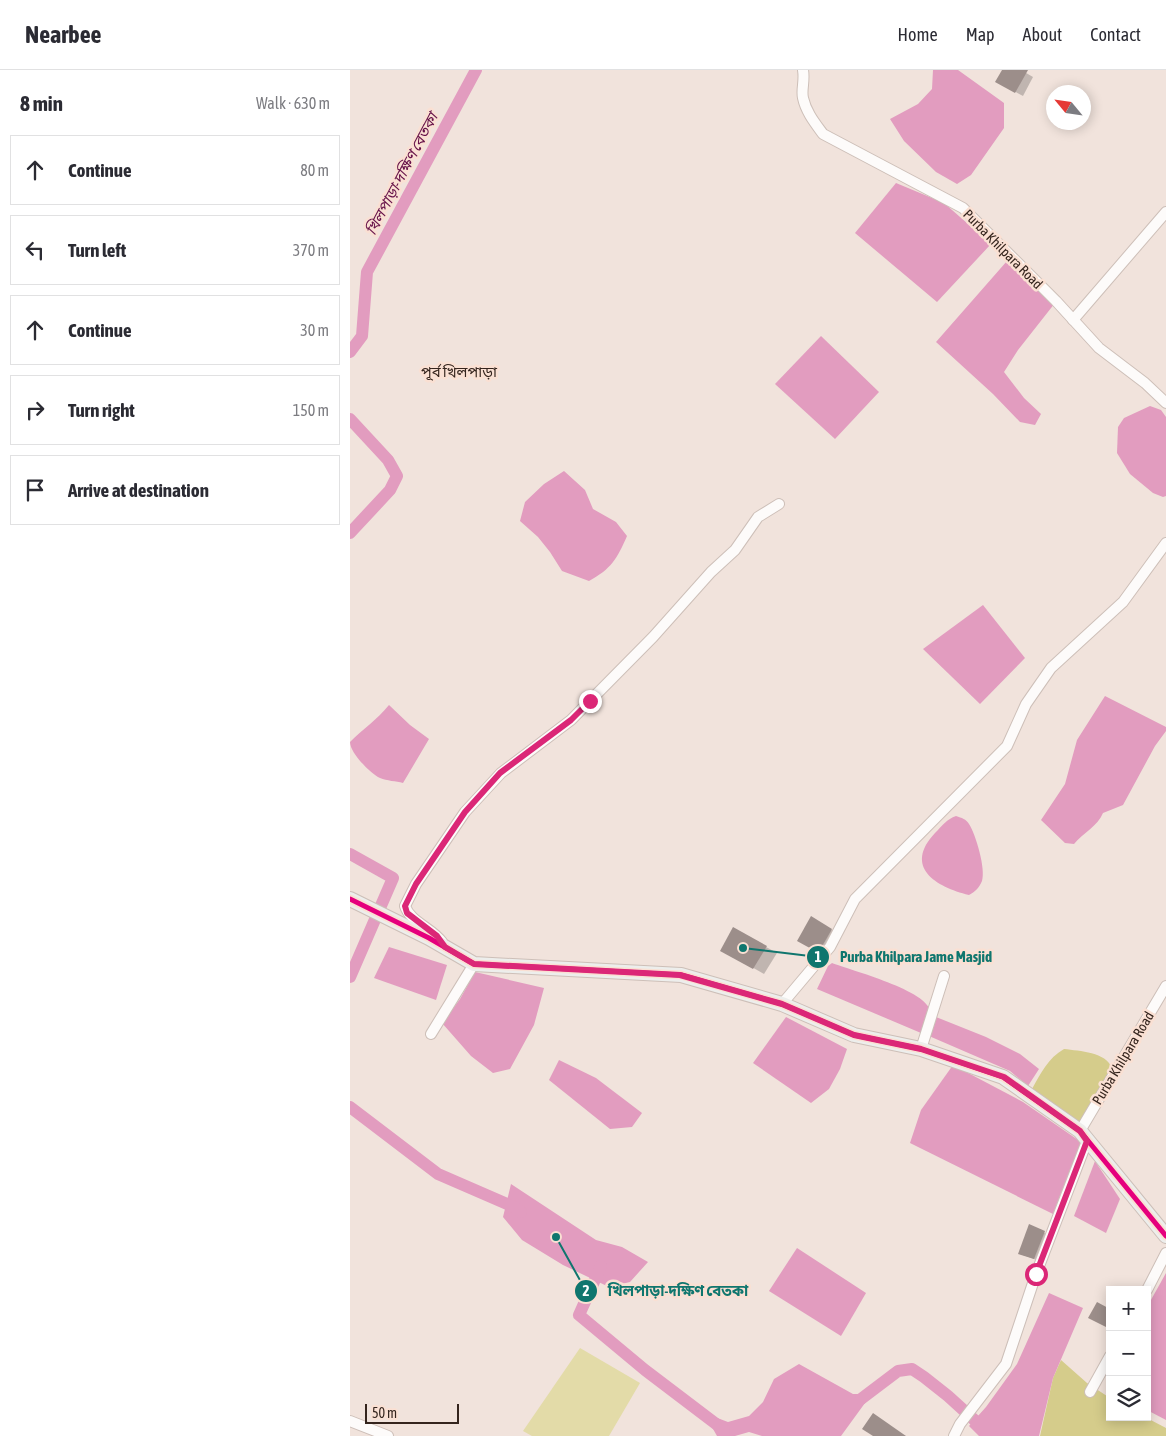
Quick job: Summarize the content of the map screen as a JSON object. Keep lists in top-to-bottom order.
{
  "streets": {
    "street": ["Purba Khilpara Road"]
  },
  "districts": ["পূর্ব খিলপাড়া"],
  "water": ["খিলপাড়া-দক্ষিণ বেতকা"],
  "places": ["Purba Khilpara Jame Masjid", "খিলপাড়া-দক্ষিণ বেতকা"],
  "scale_bar": "50 m",
  "north": "top left",
  "page": {
    "header": "Nearbee",
    "nav": [
      "Home",
      "Map",
      "About",
      "Contact"
    ],
    "heading": ["8 min", "Walk · 630 m"],
    "list": [
      ["Continue", "80 m"],
      ["Turn left", "370 m"],
      ["Continue", "30 m"],
      ["Turn right", "150 m"],
      "Arrive at destination"
    ],
    "map_buttons": ["+", "−"],
    "scale": "50 m"
  }
}
